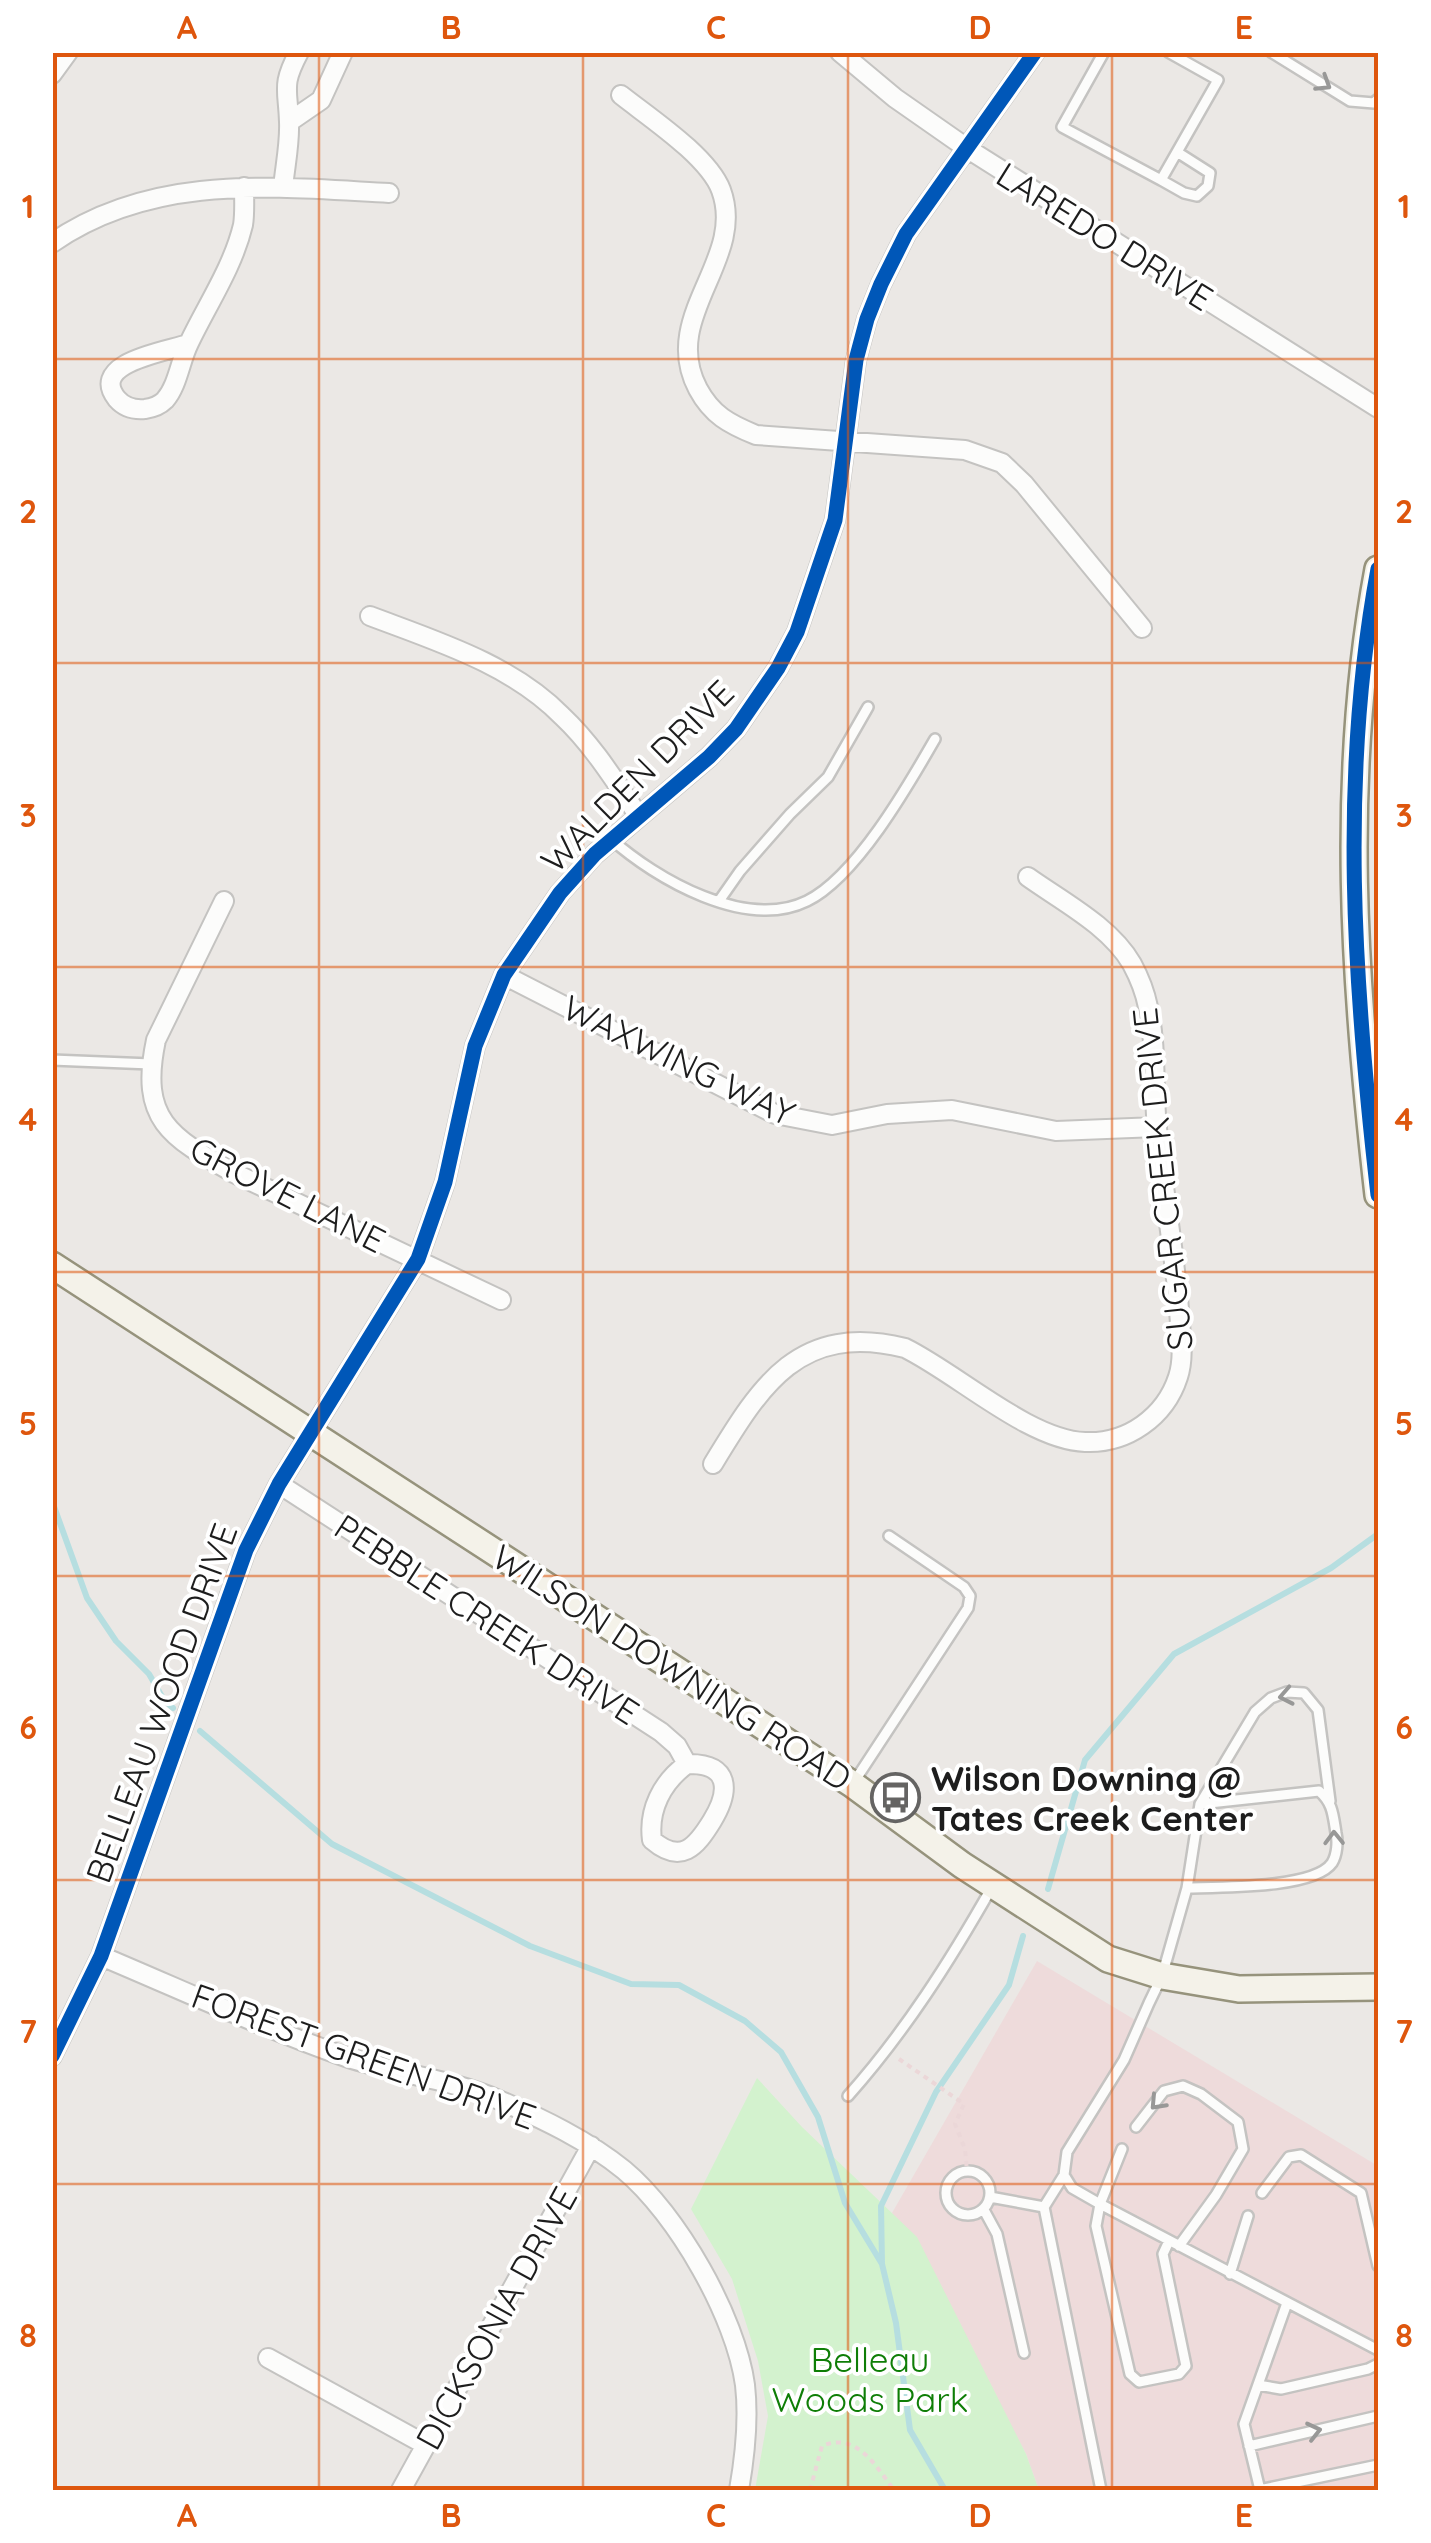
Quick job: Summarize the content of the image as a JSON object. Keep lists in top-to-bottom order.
{
  "streets": {
    "street": [
      "LAREDO DRIVE",
      "WALDEN DRIVE",
      "WAXWING WAY",
      "SUGAR CREEK DRIVE",
      "GROVE LANE",
      "PEBBLE CREEK DRIVE",
      "WILSON DOWNING ROAD",
      "BELLEAU WOOD DRIVE",
      "FOREST GREEN DRIVE",
      "DICKSONIA DRIVE"
    ]
  },
  "crossings": [
    ["LAREDO DRIVE", "WALDEN DRIVE"],
    ["WALDEN DRIVE", "WAXWING WAY"],
    ["WALDEN DRIVE", "GROVE LANE"],
    ["WALDEN DRIVE", "WILSON DOWNING ROAD"],
    ["WALDEN DRIVE", "BELLEAU WOOD DRIVE"],
    ["WAXWING WAY", "SUGAR CREEK DRIVE"],
    ["PEBBLE CREEK DRIVE", "BELLEAU WOOD DRIVE"],
    ["WILSON DOWNING ROAD", "BELLEAU WOOD DRIVE"],
    ["BELLEAU WOOD DRIVE", "FOREST GREEN DRIVE"],
    ["FOREST GREEN DRIVE", "DICKSONIA DRIVE"]
  ],
  "parks": ["Belleau Woods Park"],
  "places": {
    "bus stop": ["Wilson Downing @ Tates Creek Center"]
  },
  "grid": {
    "columns": [
      "A",
      "B",
      "C",
      "D",
      "E"
    ],
    "rows": [
      "1",
      "2",
      "3",
      "4",
      "5",
      "6",
      "7",
      "8"
    ]
  }
}
